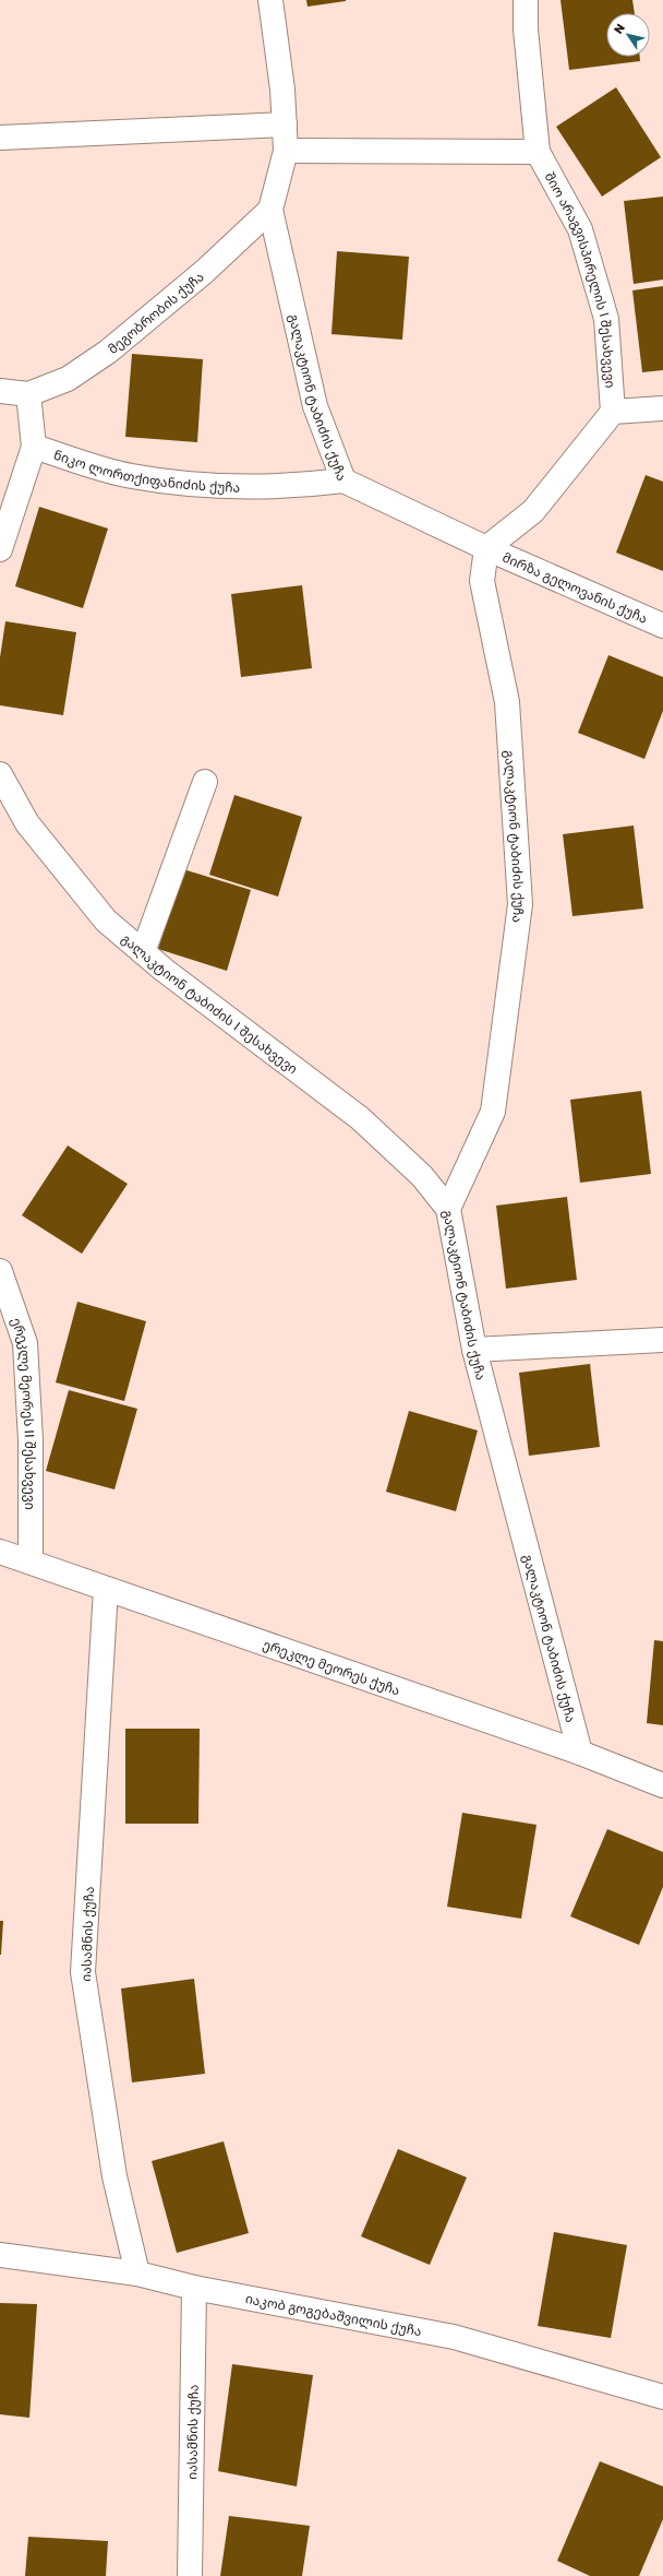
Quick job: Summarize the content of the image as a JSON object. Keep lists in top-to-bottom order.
{
  "streets": {
    "street": [
      "შიო არაგვისპირელის I შესახვევი",
      "მეგობრობის ქუჩა",
      "გალაკტიონ ტაბიძის ქუჩა",
      "ნიკო ლორთქიფანიძის ქუჩა",
      "მირზა გელოვანის ქუჩა",
      "გალაკტიონ ტაბიძის I შესახვევი",
      "ერეკლე მეორეს II შესახვევი",
      "ერეკლე მეორეს ქუჩა",
      "იასამნის ქუჩა",
      "იაკობ გოგებაშვილის ქუჩა"
    ]
  },
  "crossings": [
    ["მეგობრობის ქუჩა", "გალაკტიონ ტაბიძის ქუჩა"],
    ["გალაკტიონ ტაბიძის ქუჩა", "ნიკო ლორთქიფანიძის ქუჩა"],
    ["გალაკტიონ ტაბიძის ქუჩა", "მირზა გელოვანის ქუჩა"],
    ["გალაკტიონ ტაბიძის ქუჩა", "გალაკტიონ ტაბიძის I შესახვევი"],
    ["გალაკტიონ ტაბიძის ქუჩა", "ერეკლე მეორეს ქუჩა"],
    ["ერეკლე მეორეს II შესახვევი", "ერეკლე მეორეს ქუჩა"],
    ["ერეკლე მეორეს ქუჩა", "იასამნის ქუჩა"],
    ["იასამნის ქუჩა", "იაკობ გოგებაშვილის ქუჩა"]
  ],
  "north": "top left"
}
